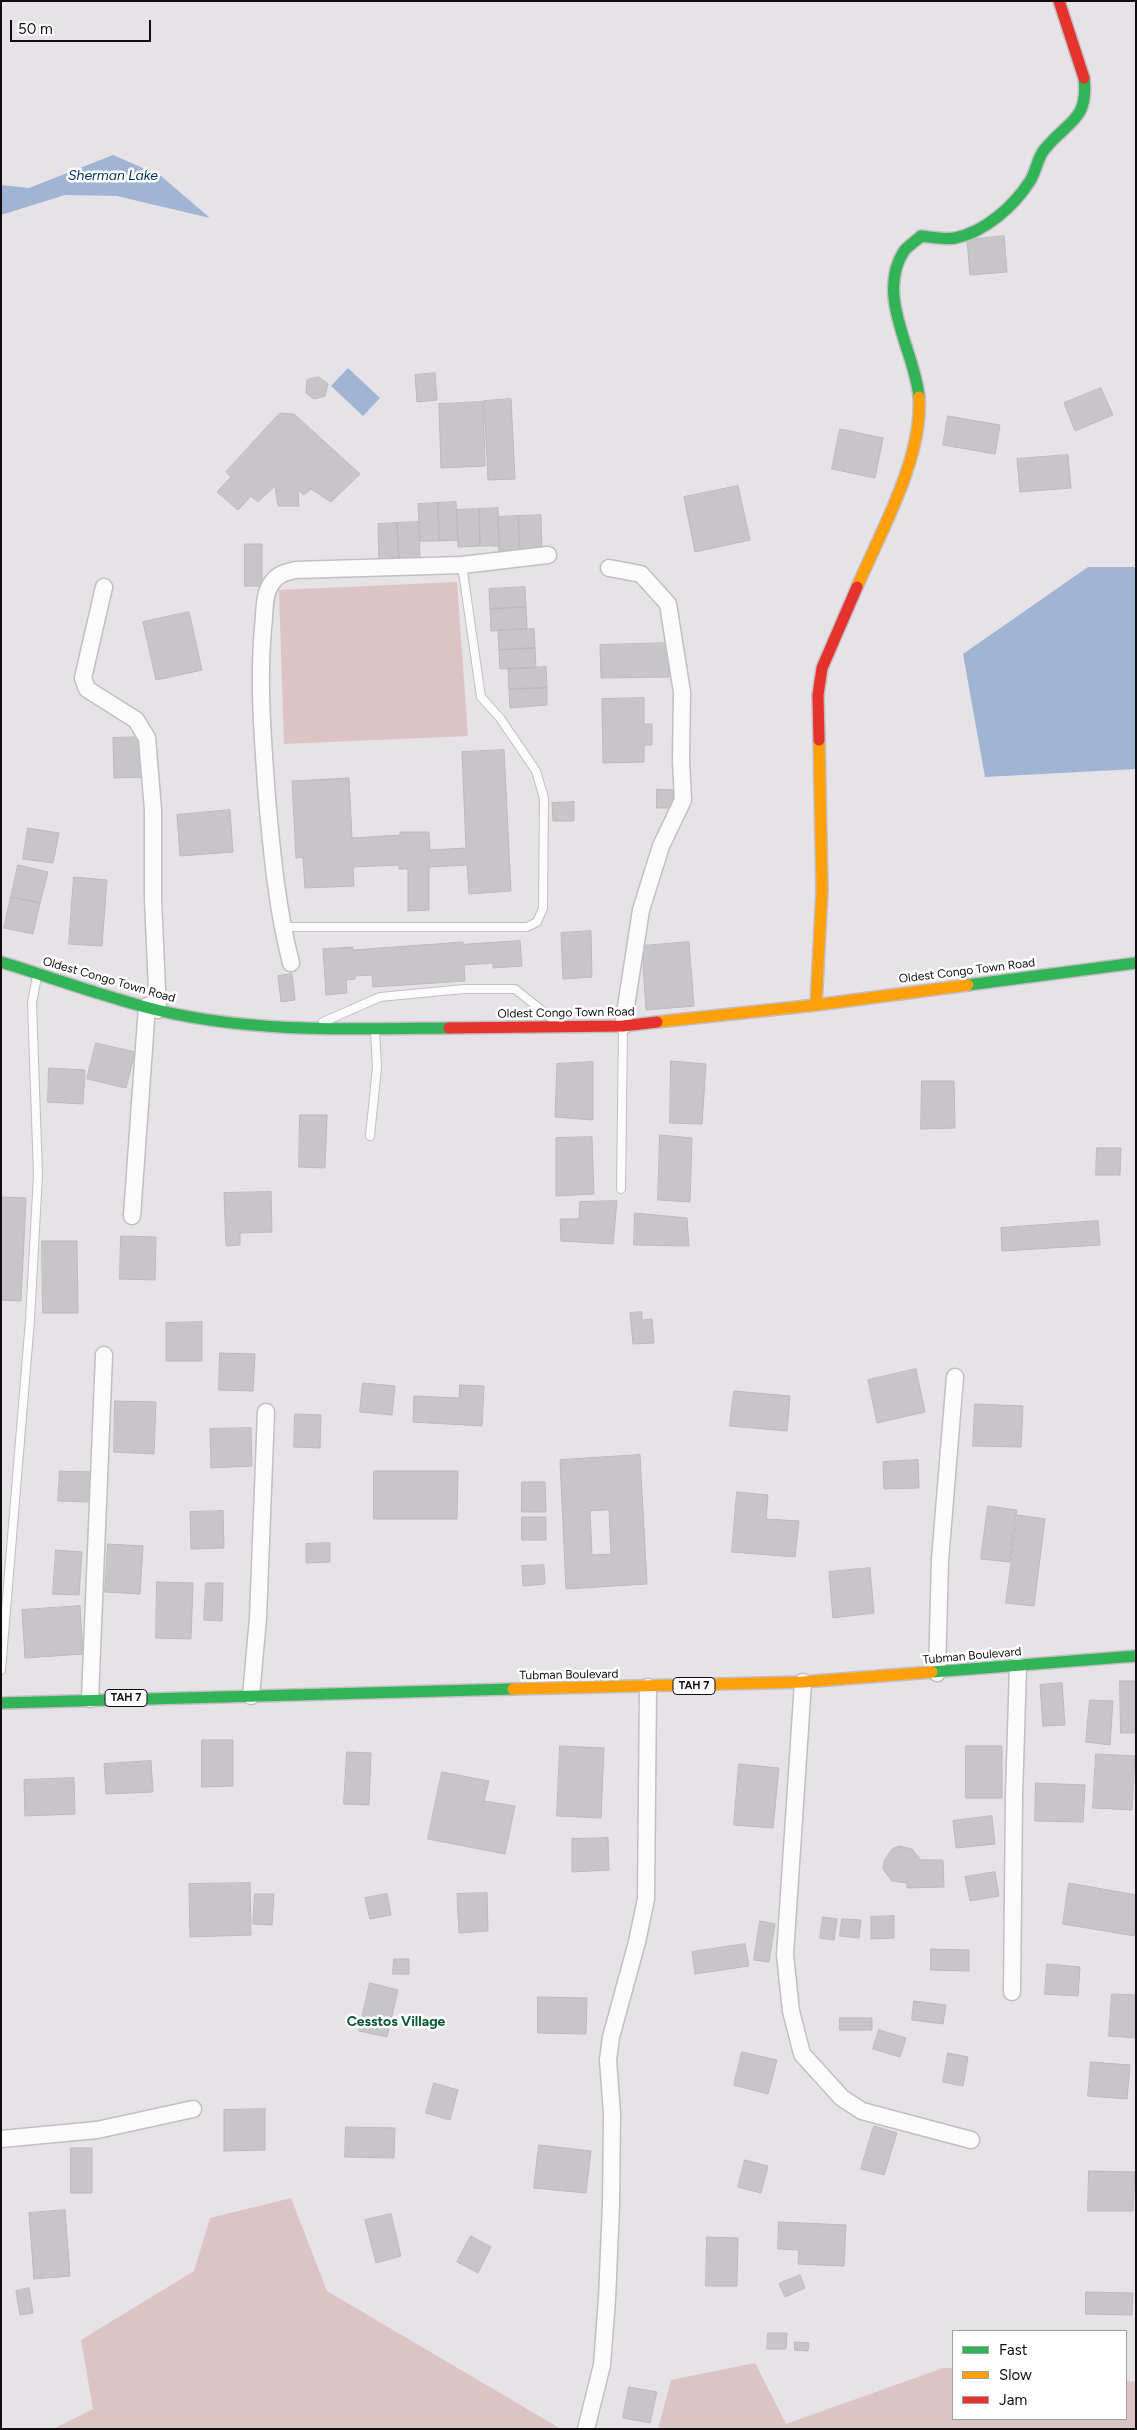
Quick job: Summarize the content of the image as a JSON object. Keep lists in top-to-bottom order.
{
  "streets": {
    "main road": ["Oldest Congo Town Road", "Tubman Boulevard", "TAH 7"]
  },
  "districts": ["Cesstos Village"],
  "water": ["Sherman Lake"],
  "legend": ["Fast", "Slow", "Jam"],
  "scale_bar": "50 m"
}
